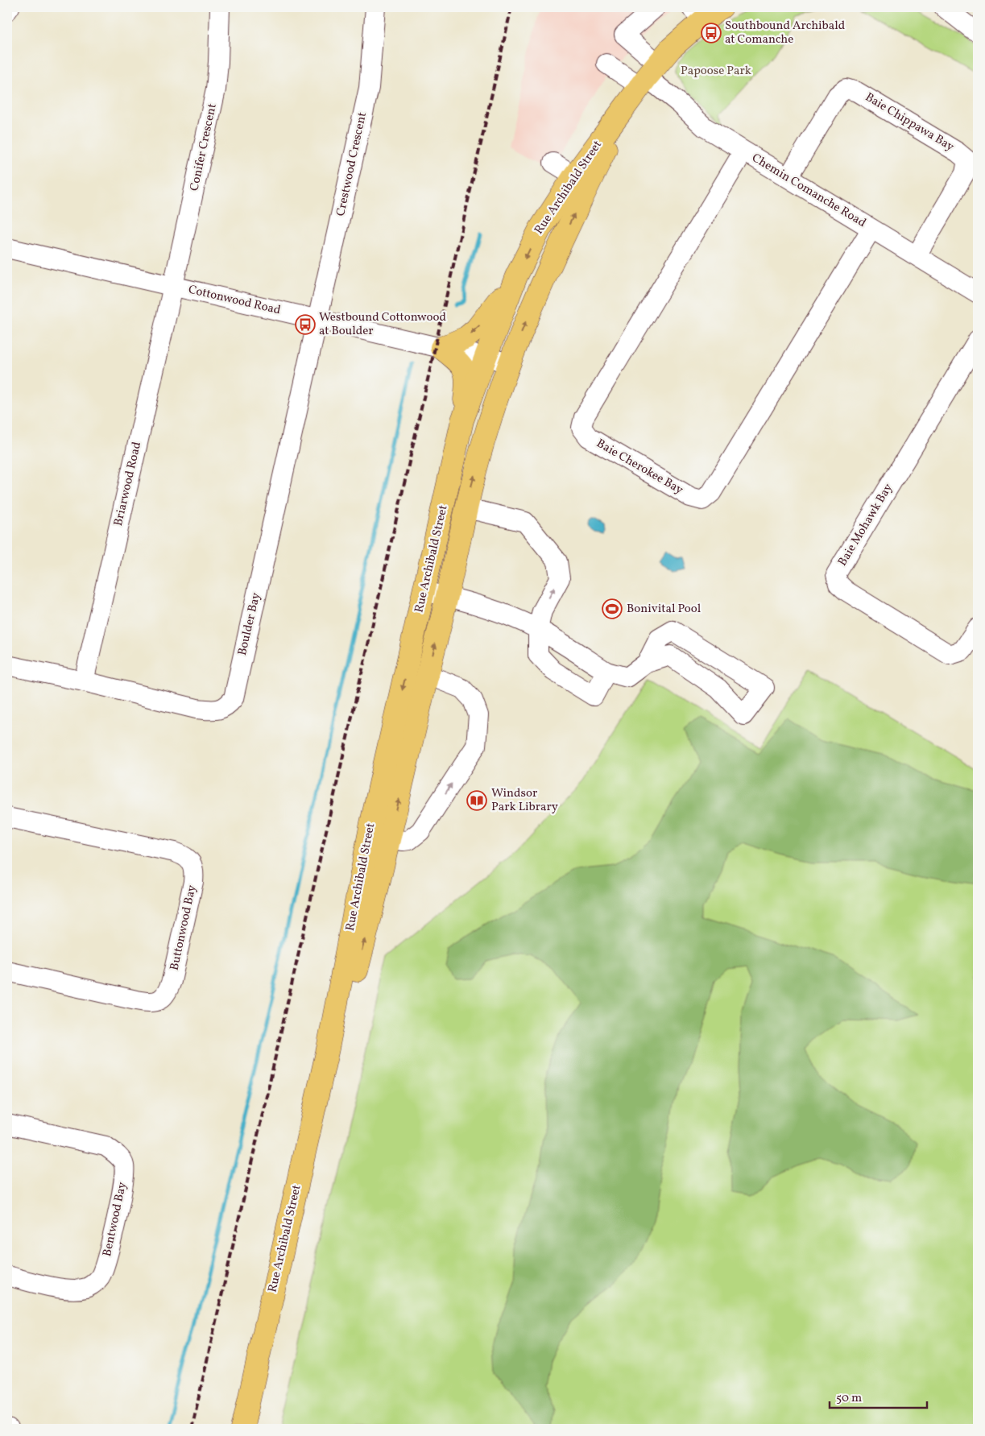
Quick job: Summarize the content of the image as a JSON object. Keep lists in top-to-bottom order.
{
  "streets": {
    "main road": ["Rue Archibald Street"],
    "street": [
      "Baie Chippawa Bay",
      "Conifer Crescent",
      "Crestwood Crescent",
      "Chemin Comanche Road",
      "Cottonwood Road",
      "Baie Cherokee Bay",
      "Briarwood Road",
      "Baie Mohawk Bay",
      "Boulder Bay",
      "Buttonwood Bay",
      "Bentwood Bay"
    ]
  },
  "crossings": [
    ["Baie Chippawa Bay", "Chemin Comanche Road"],
    ["Conifer Crescent", "Cottonwood Road"],
    ["Conifer Crescent", "Briarwood Road"],
    ["Crestwood Crescent", "Cottonwood Road"],
    ["Crestwood Crescent", "Boulder Bay"],
    ["Rue Archibald Street", "Chemin Comanche Road"],
    ["Rue Archibald Street", "Cottonwood Road"],
    ["Chemin Comanche Road", "Baie Cherokee Bay"],
    ["Cottonwood Road", "Briarwood Road"],
    ["Cottonwood Road", "Boulder Bay"],
    ["Briarwood Road", "Boulder Bay"]
  ],
  "parks": ["Papoose Park"],
  "places": {
    "bus stop": ["Southbound Archibald at Comanche", "Westbound Cottonwood at Boulder"],
    "sports": ["Bonivital Pool"],
    "library": ["Windsor Park Library"]
  },
  "scale_bar": "50 m"
}
